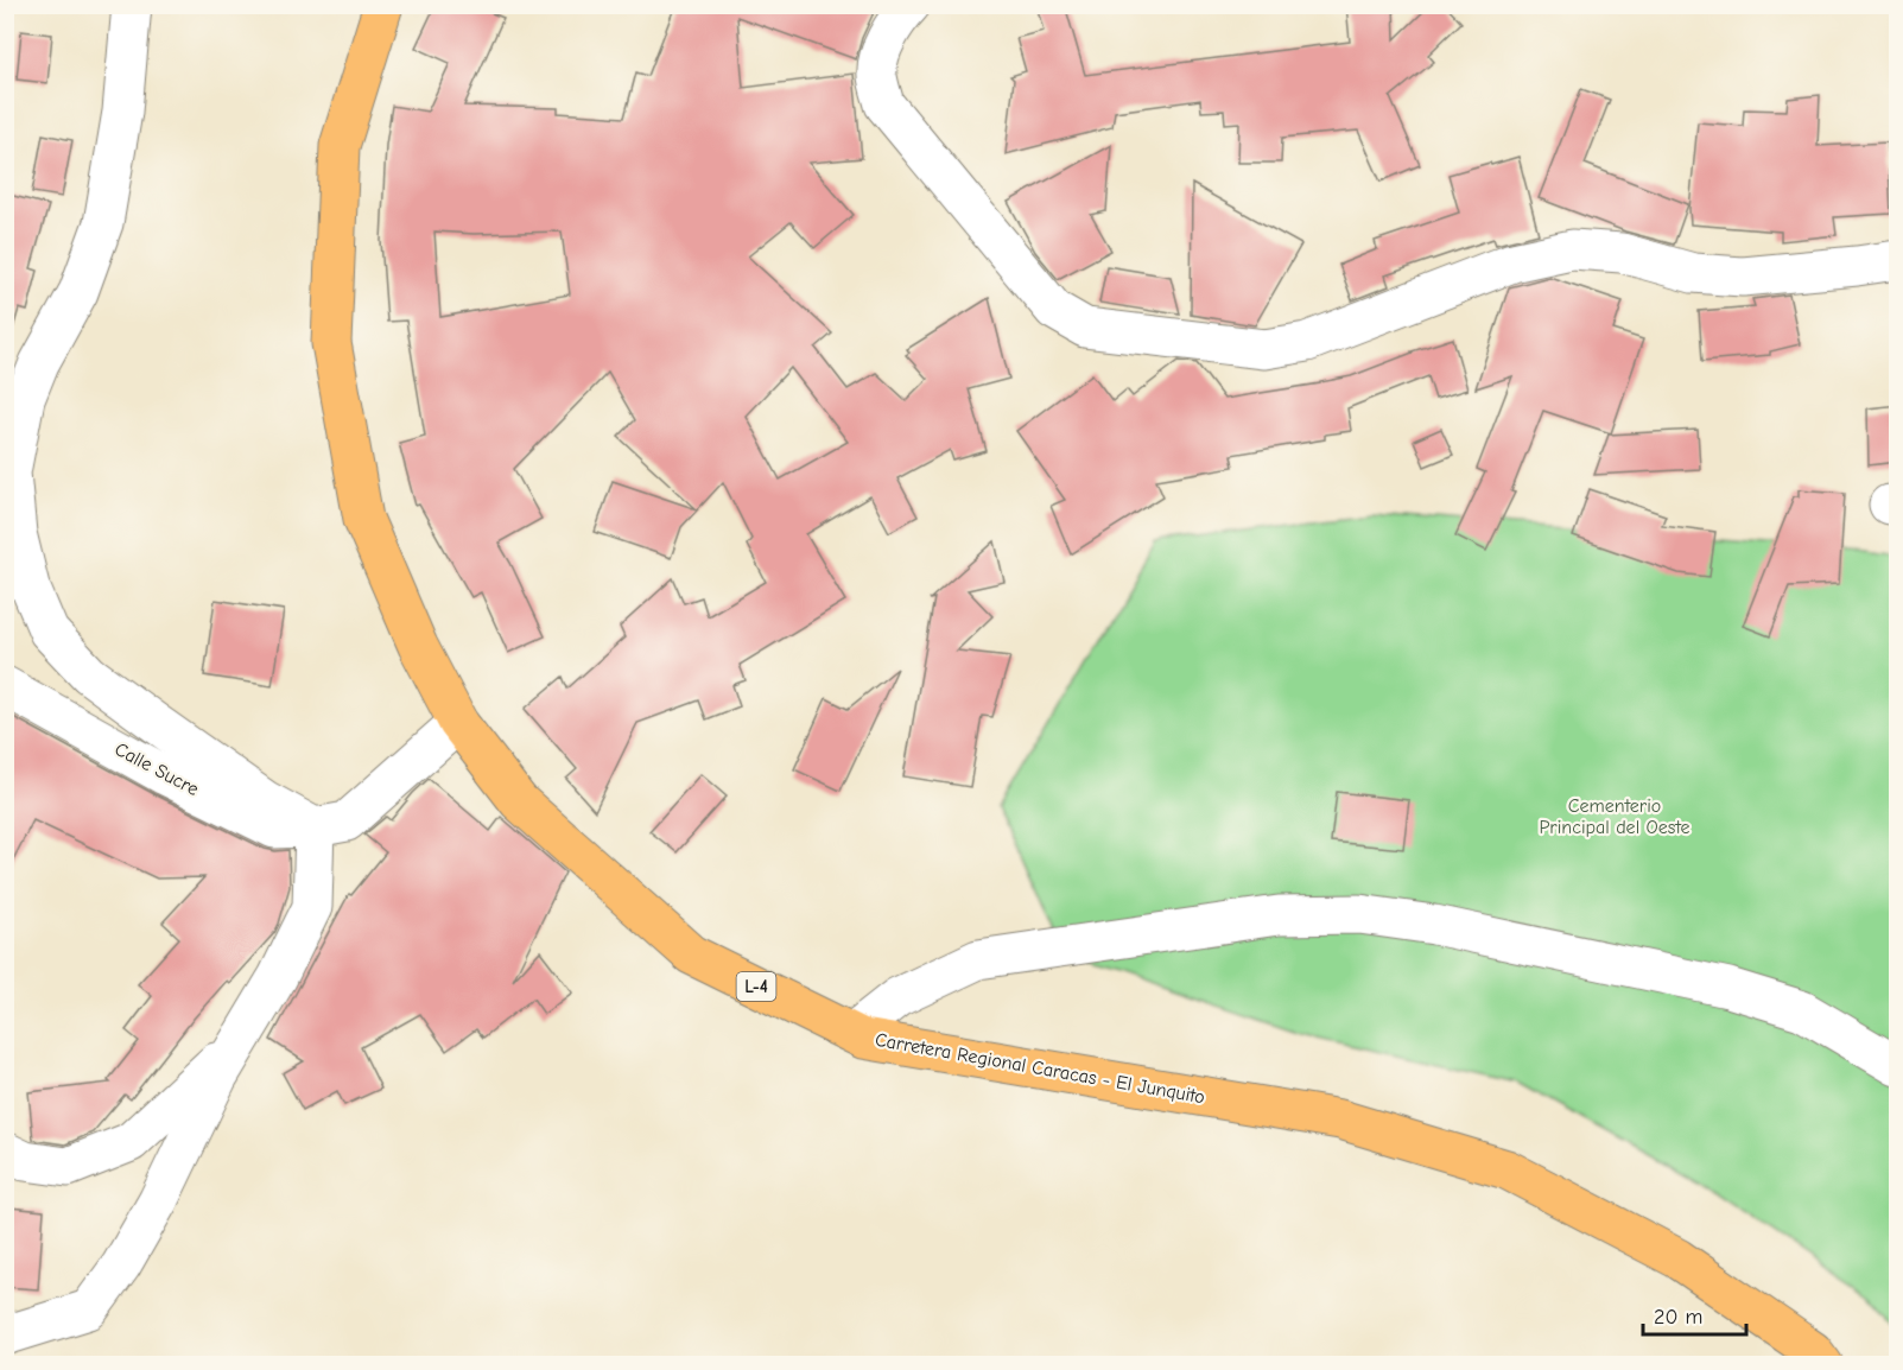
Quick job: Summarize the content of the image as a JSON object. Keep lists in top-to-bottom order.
{
  "streets": {
    "main road": ["L-4", "Carretera Regional Caracas - El Junquito"],
    "street": ["Calle Sucre"]
  },
  "crossings": [
    ["Calle Sucre", "Carretera Regional Caracas - El Junquito"]
  ],
  "parks": ["Cementerio Principal del Oeste"],
  "scale_bar": "20 m"
}
